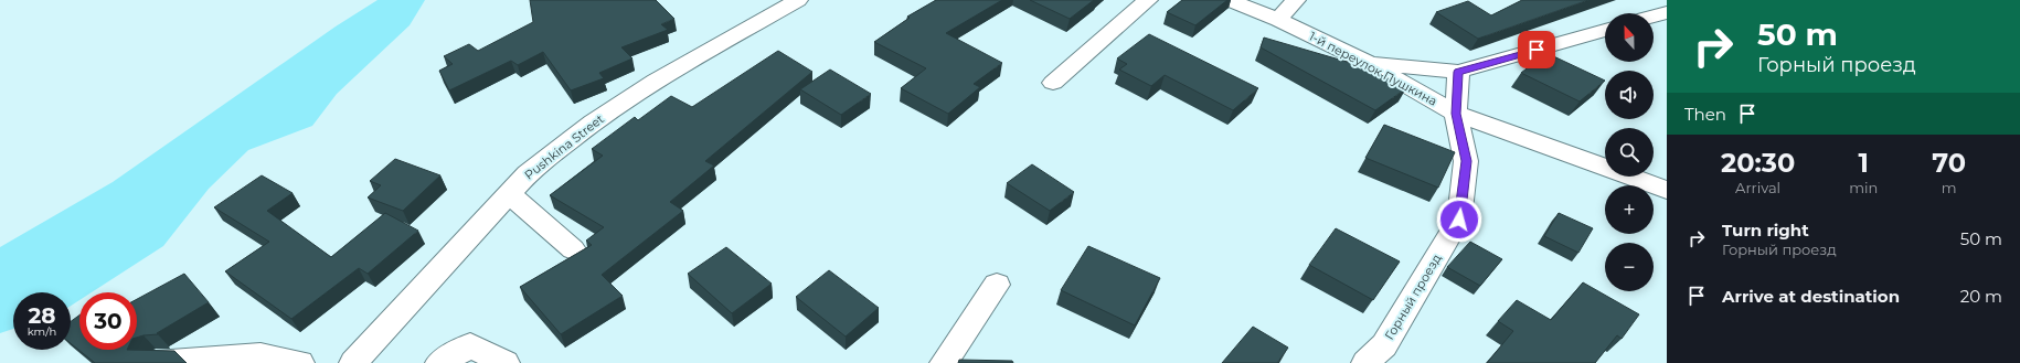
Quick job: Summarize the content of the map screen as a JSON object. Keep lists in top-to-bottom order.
{
  "streets": {
    "street": ["1-й переулок Пушкина", "Pushkina Street", "Горный проезд"]
  },
  "crossings": [
    ["1-й переулок Пушкина", "Горный проезд"]
  ],
  "north": "top",
  "page": {
    "turn": ["50 m", "Горный проезд"],
    "map_buttons": ["+", "−"],
    "then": "Then",
    "eta": [
      "20:30",
      "Arrival",
      "1",
      "min",
      "70",
      "m"
    ],
    "list": [
      {
        "name": "Turn right",
        "note": "Горный проезд",
        "value": "50 m"
      },
      {
        "name": "Arrive at destination",
        "value": "20 m"
      }
    ],
    "speed": "28 km/h",
    "limit": "30"
  }
}
